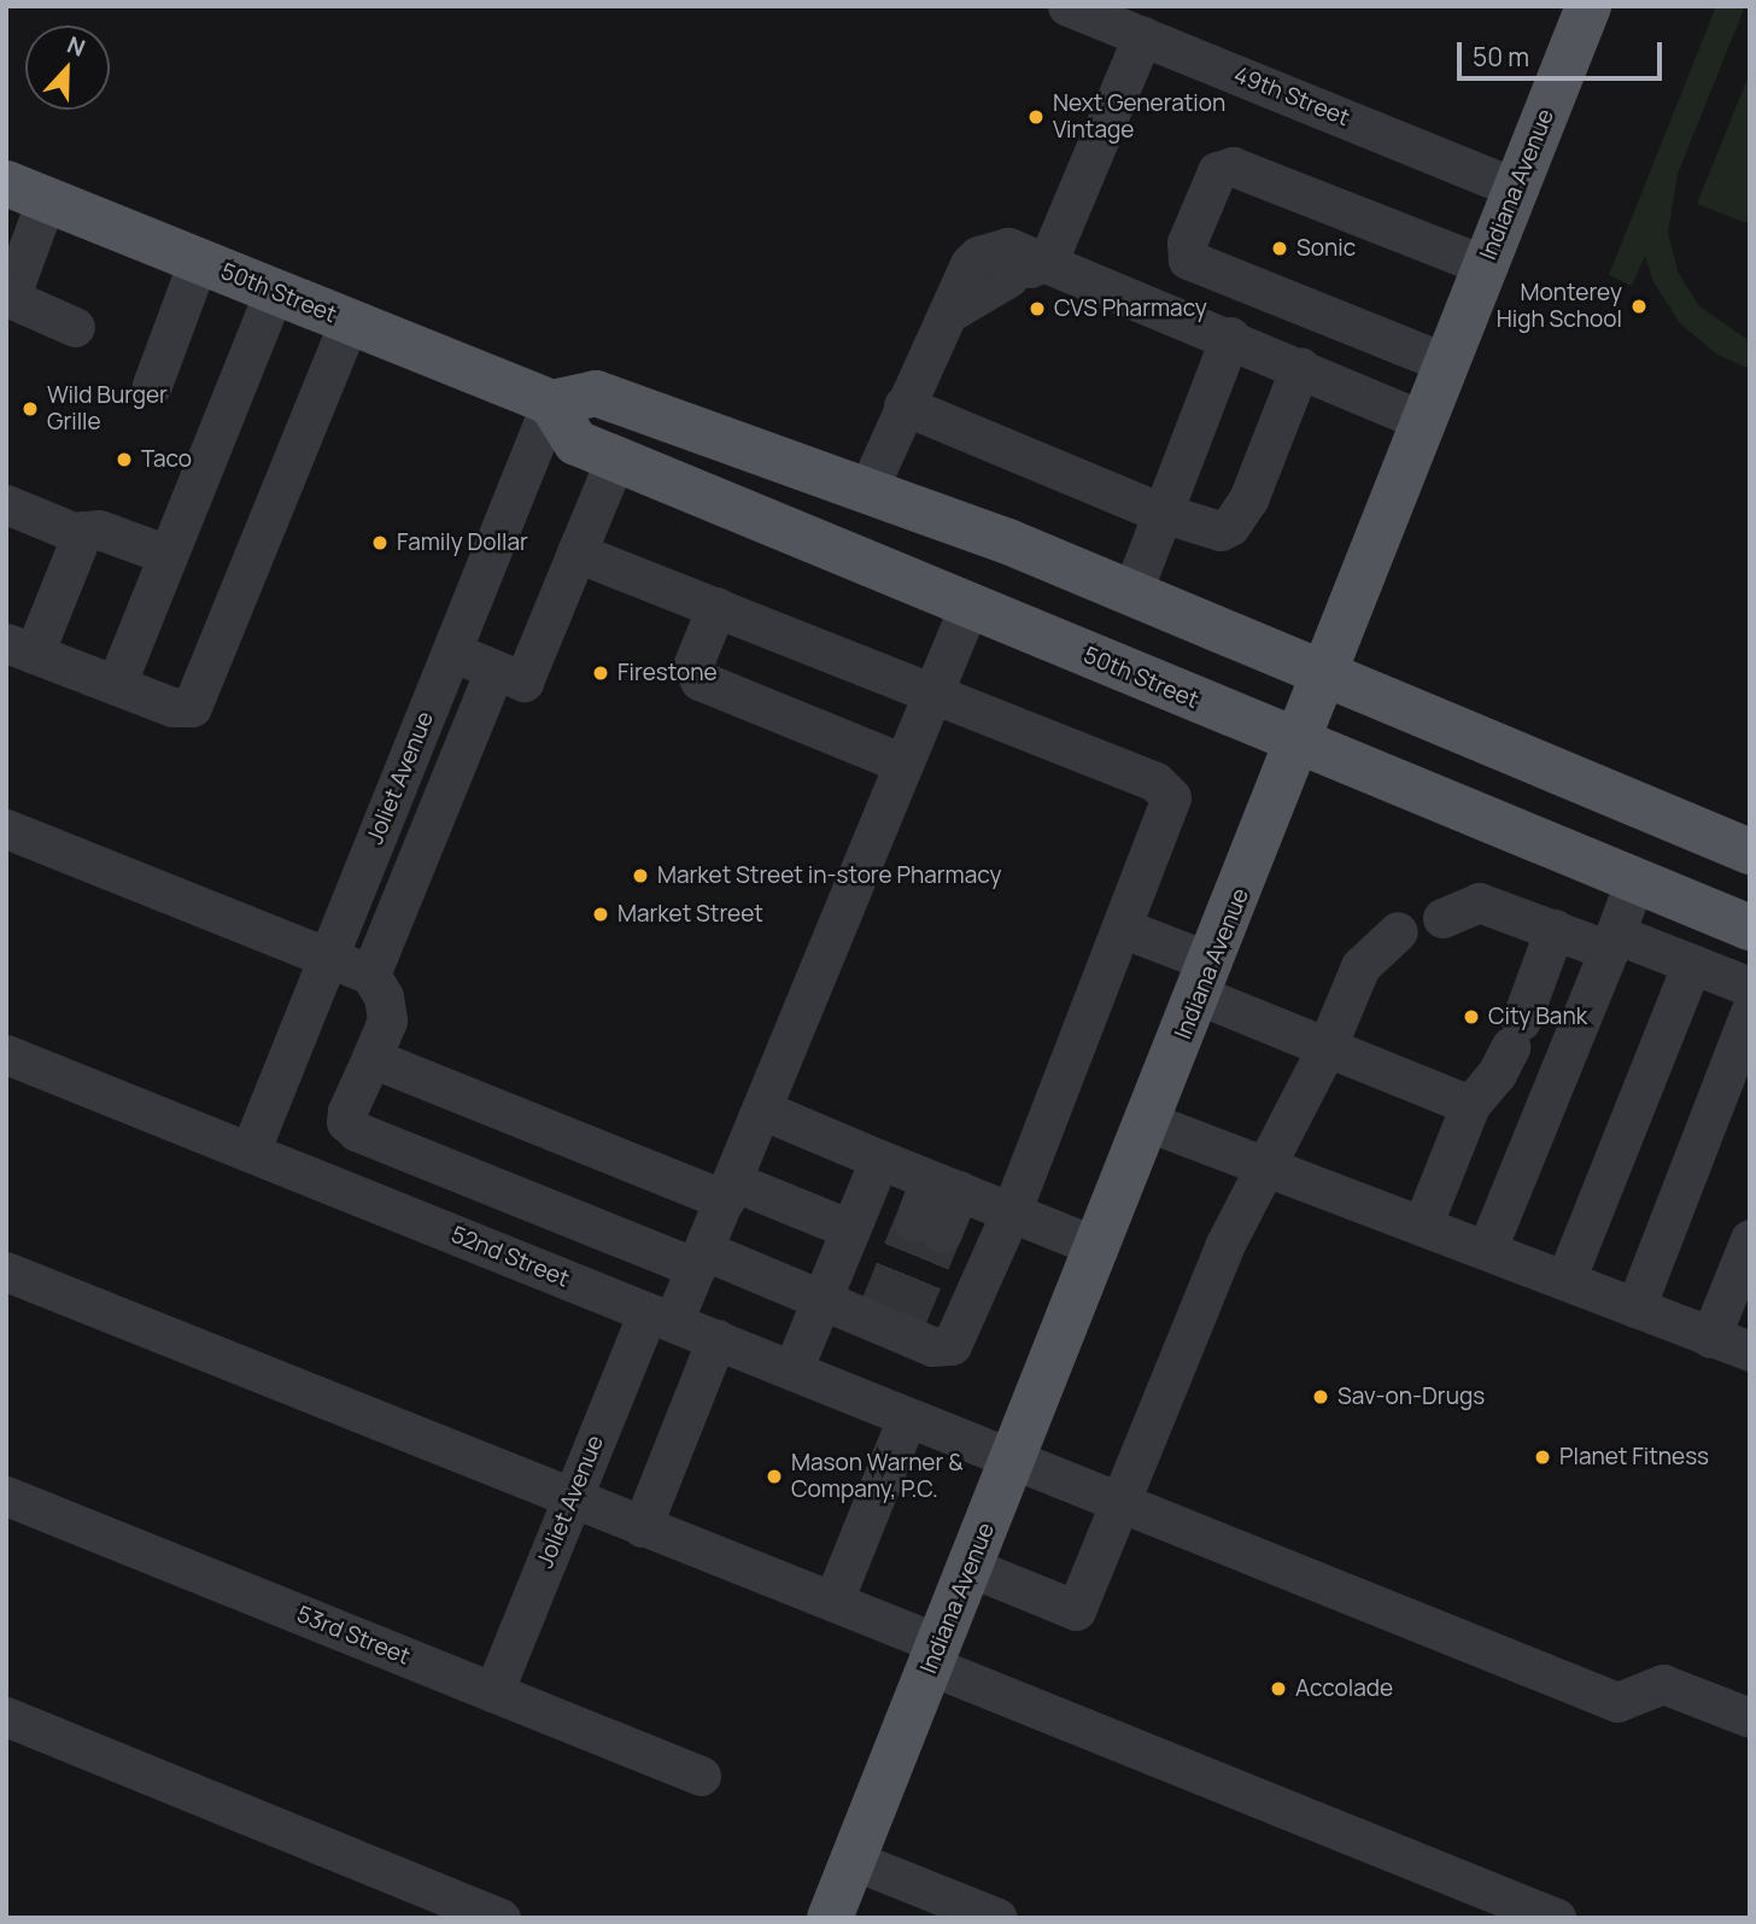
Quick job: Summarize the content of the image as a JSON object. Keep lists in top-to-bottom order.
{
  "streets": {
    "main road": ["Indiana Avenue", "50th Street"],
    "street": [
      "49th Street",
      "Joliet Avenue",
      "52nd Street",
      "53rd Street"
    ]
  },
  "crossings": [
    ["49th Street", "Indiana Avenue"],
    ["Indiana Avenue", "50th Street"],
    ["Indiana Avenue", "52nd Street"],
    ["50th Street", "Joliet Avenue"],
    ["Joliet Avenue", "52nd Street"],
    ["Joliet Avenue", "53rd Street"]
  ],
  "places": [
    "Next Generation Vintage",
    "Sonic",
    "Monterey High School",
    "CVS Pharmacy",
    "Wild Burger Grille",
    "Taco",
    "Family Dollar",
    "Firestone",
    "Market Street in-store Pharmacy",
    "Market Street",
    "City Bank",
    "Sav-on-Drugs",
    "Planet Fitness",
    "Mason Warner & Company, P.C.",
    "Accolade"
  ],
  "scale_bar": "50 m",
  "north": "top"
}
